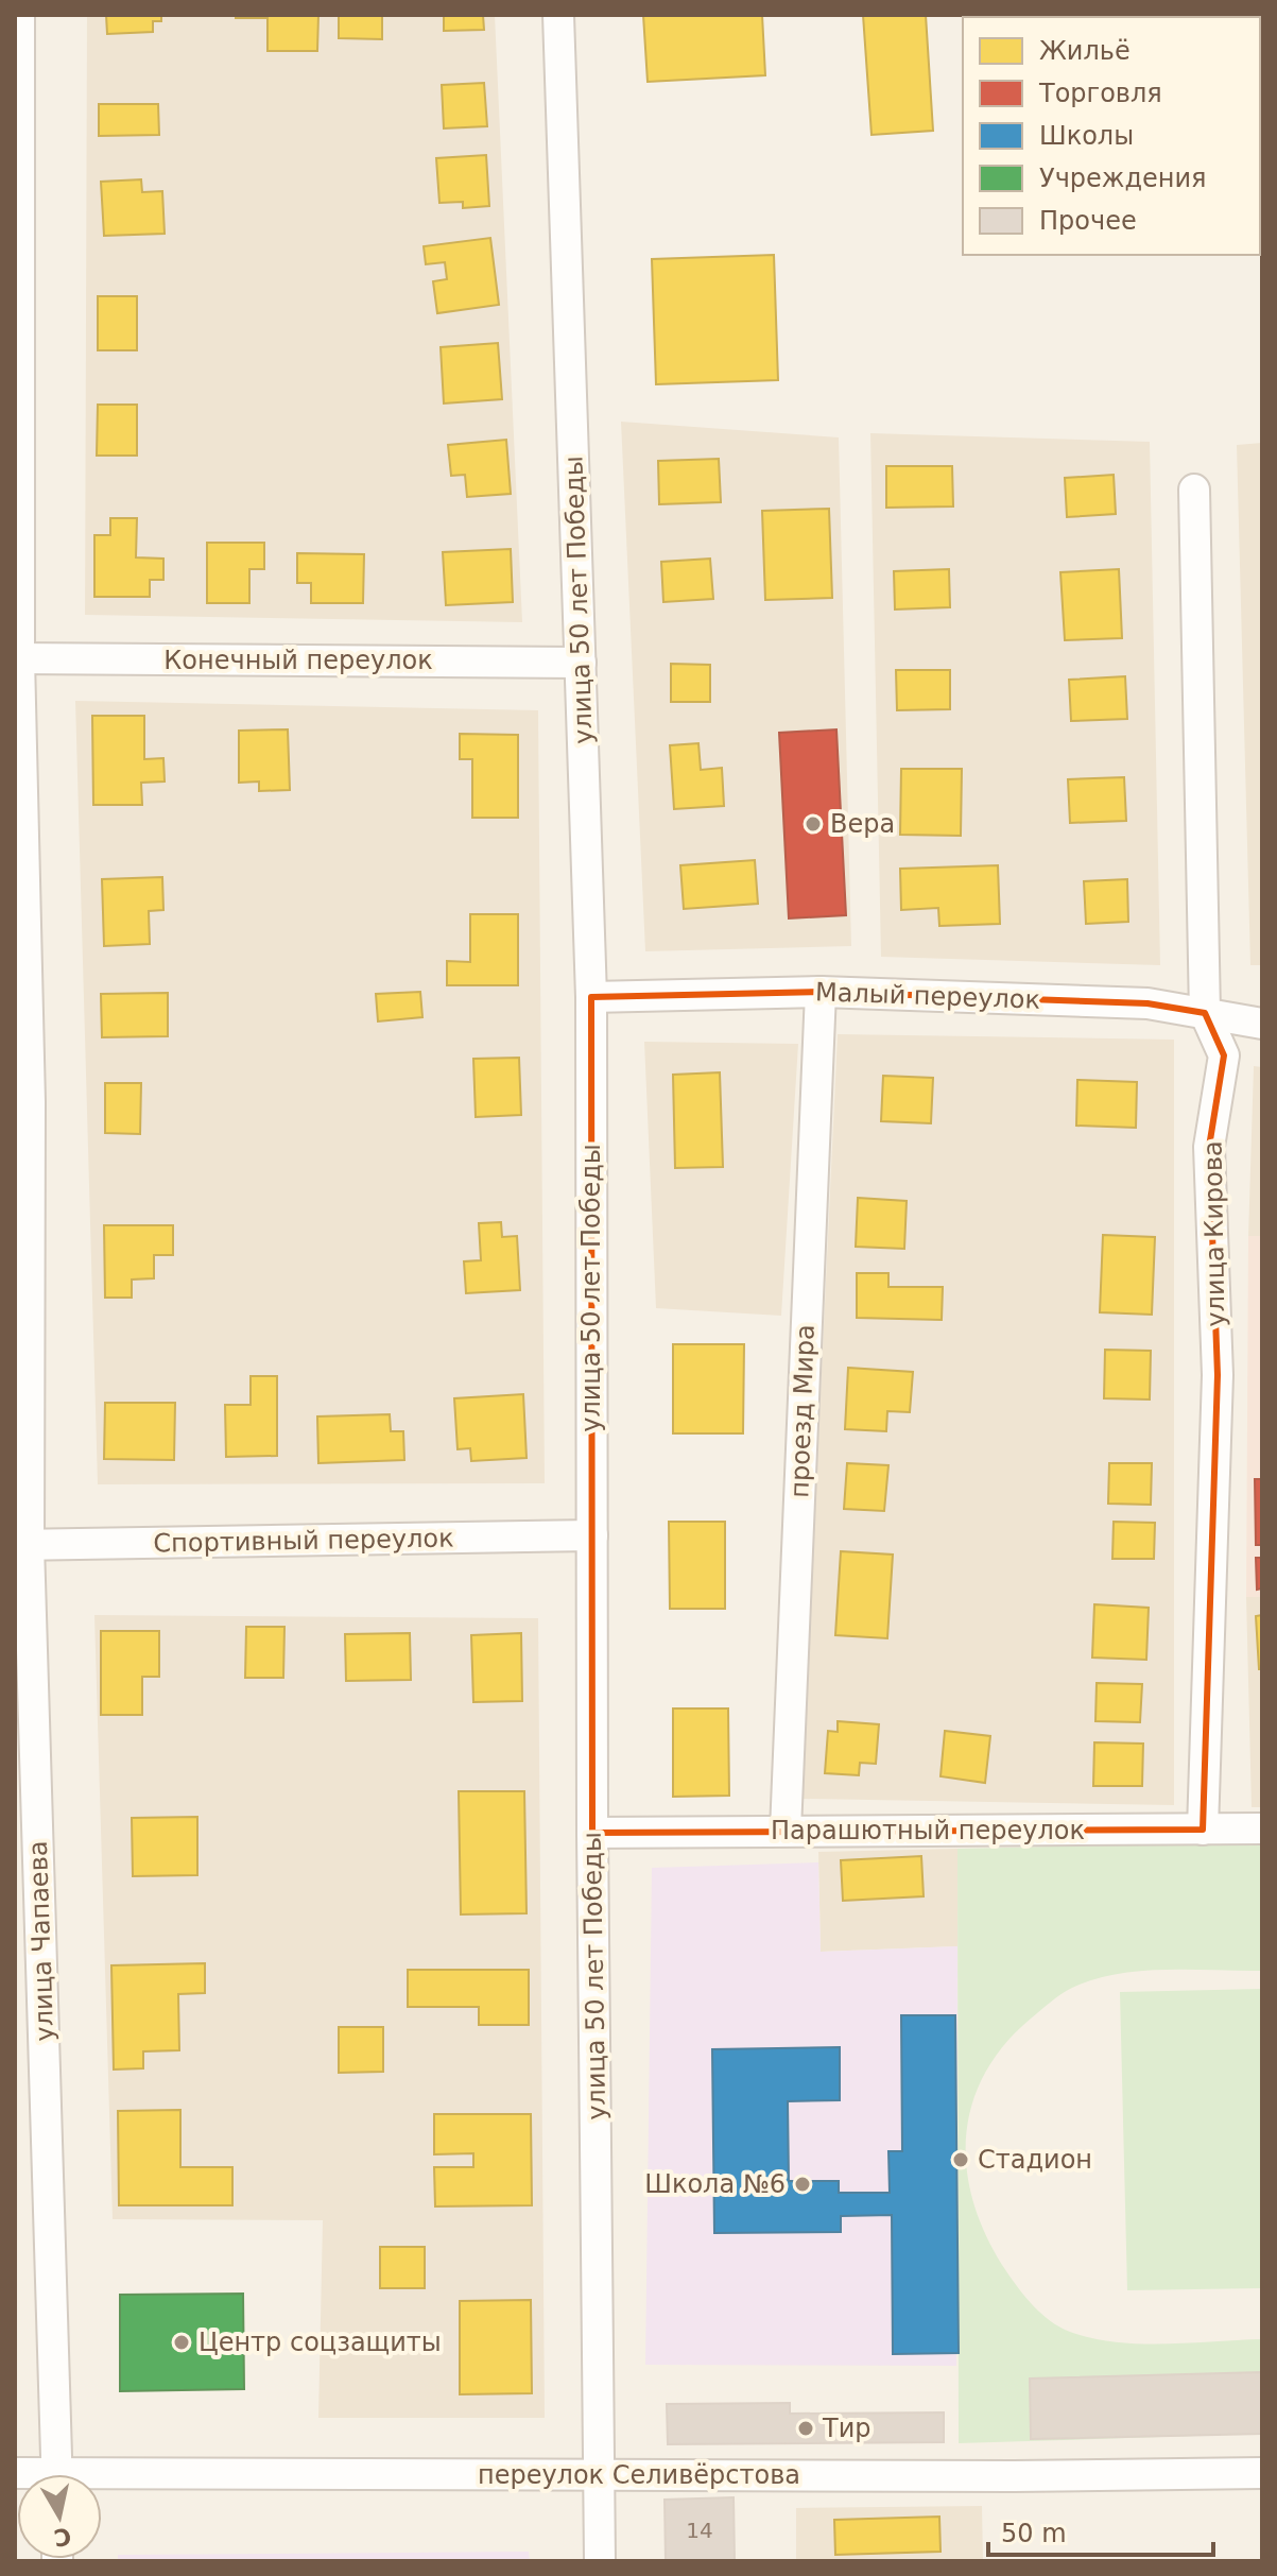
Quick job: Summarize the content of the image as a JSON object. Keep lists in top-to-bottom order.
{
  "streets": {
    "street": [
      "улица 50 лет Победы",
      "Конечный переулок",
      "Малый переулок",
      "улица Кирова",
      "проезд Мира",
      "Спортивный переулок",
      "Парашютный переулок",
      "улица Чапаева",
      "переулок Селивёрстова"
    ]
  },
  "crossings": [
    ["улица 50 лет Победы", "Конечный переулок"],
    ["улица 50 лет Победы", "Малый переулок"],
    ["улица 50 лет Победы", "Спортивный переулок"],
    ["улица 50 лет Победы", "Парашютный переулок"],
    ["улица 50 лет Победы", "переулок Селивёрстова"],
    ["Конечный переулок", "улица Чапаева"],
    ["Малый переулок", "улица Кирова"],
    ["Малый переулок", "проезд Мира"],
    ["улица Кирова", "Парашютный переулок"],
    ["проезд Мира", "Парашютный переулок"],
    ["Спортивный переулок", "улица Чапаева"]
  ],
  "places": [
    "Вера",
    "Стадион",
    "Школа №6",
    "Центр соцзащиты",
    "Тир"
  ],
  "house_numbers": ["14"],
  "legend": [
    "Жильё",
    "Торговля",
    "Школы",
    "Учреждения",
    "Прочее"
  ],
  "scale_bar": "50 m",
  "north": "bottom"
}
